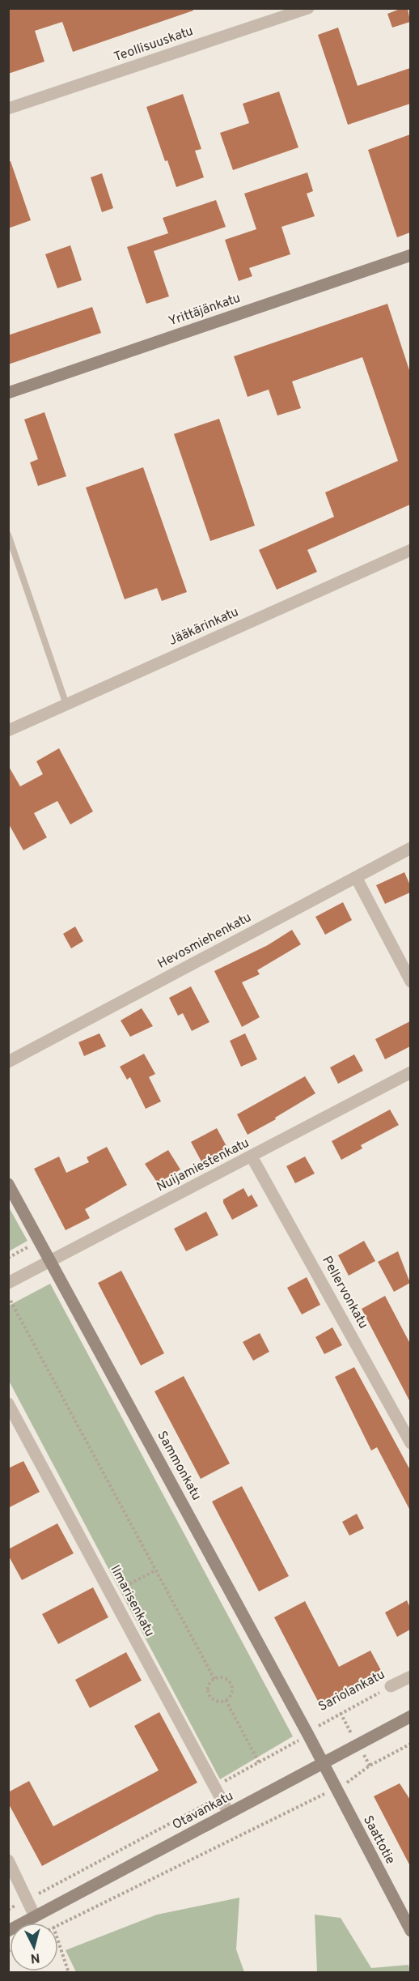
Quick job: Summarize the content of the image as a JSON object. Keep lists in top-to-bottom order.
{
  "streets": {
    "street": [
      "Teollisuuskatu",
      "Yrittäjänkatu",
      "Jääkärinkatu",
      "Hevosmiehenkatu",
      "Nuijamiestenkatu",
      "Pellervonkatu",
      "Sammonkatu",
      "Ilmarisenkatu",
      "Sariolankatu",
      "Otavankatu",
      "Saattotie"
    ]
  },
  "crossings": [
    ["Nuijamiestenkatu", "Pellervonkatu"],
    ["Nuijamiestenkatu", "Sammonkatu"],
    ["Sammonkatu", "Sariolankatu"],
    ["Sammonkatu", "Otavankatu"],
    ["Sammonkatu", "Saattotie"],
    ["Ilmarisenkatu", "Otavankatu"],
    ["Sariolankatu", "Otavankatu"],
    ["Otavankatu", "Saattotie"]
  ],
  "north": "bottom"
}
